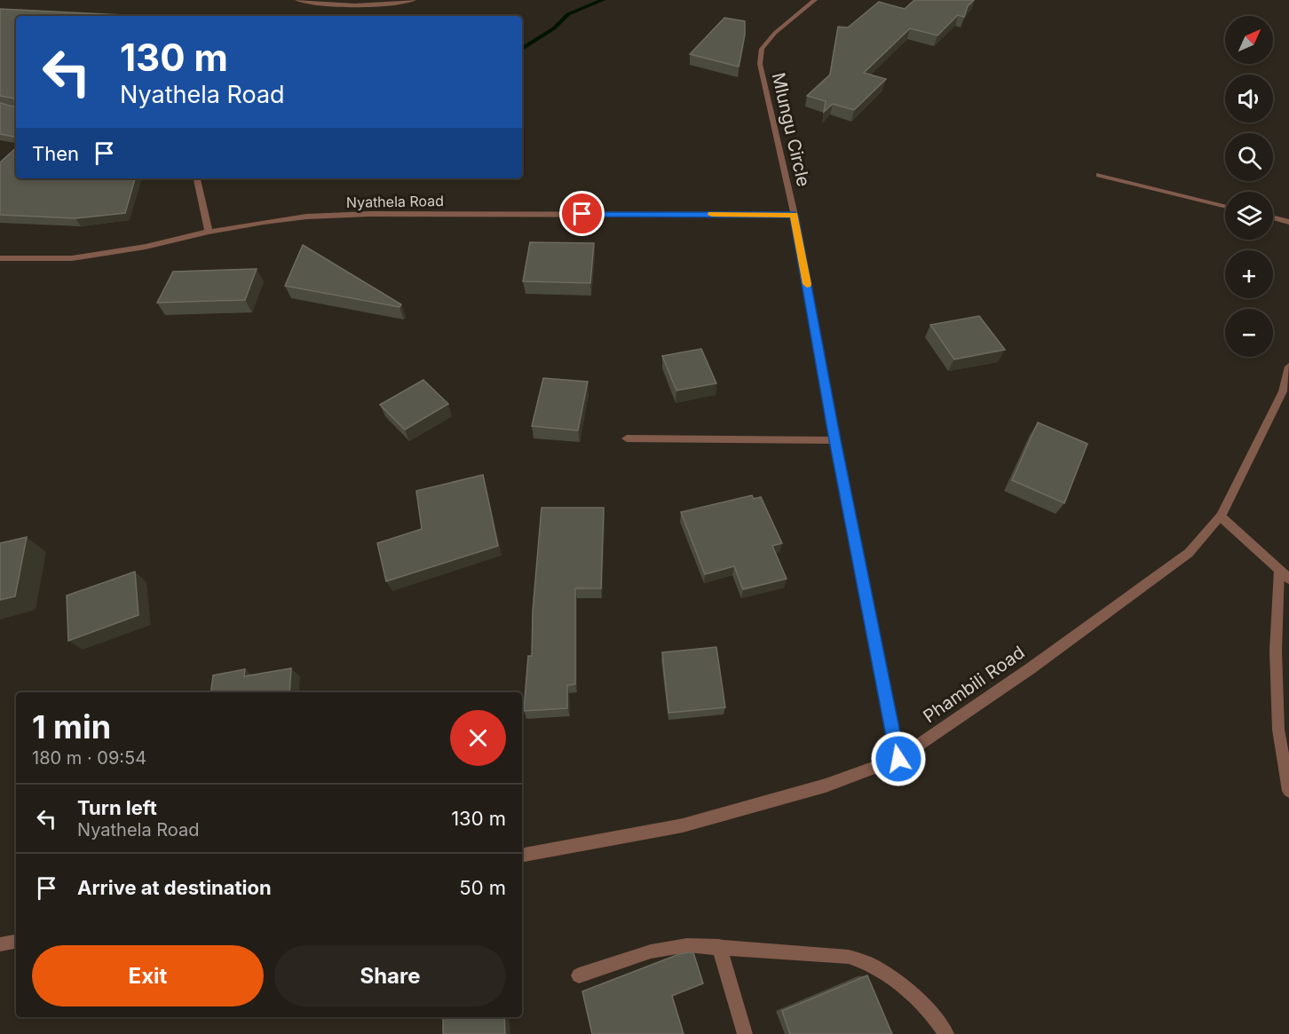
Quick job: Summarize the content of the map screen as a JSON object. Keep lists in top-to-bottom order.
{
  "streets": {
    "street": ["Mlungu Circle", "Nyathela Road", "Phambili Road"]
  },
  "crossings": [
    ["Mlungu Circle", "Nyathela Road"],
    ["Mlungu Circle", "Phambili Road"]
  ],
  "north": "top right",
  "page": {
    "map_buttons": ["+", "−"],
    "turn": ["130 m", "Nyathela Road"],
    "then": "Then",
    "heading": ["1 min", "180 m · 09:54"],
    "list": [
      {
        "name": "Turn left",
        "note": "Nyathela Road",
        "value": "130 m"
      },
      {
        "name": "Arrive at destination",
        "value": "50 m"
      }
    ],
    "buttons": ["Exit", "Share"]
  }
}
